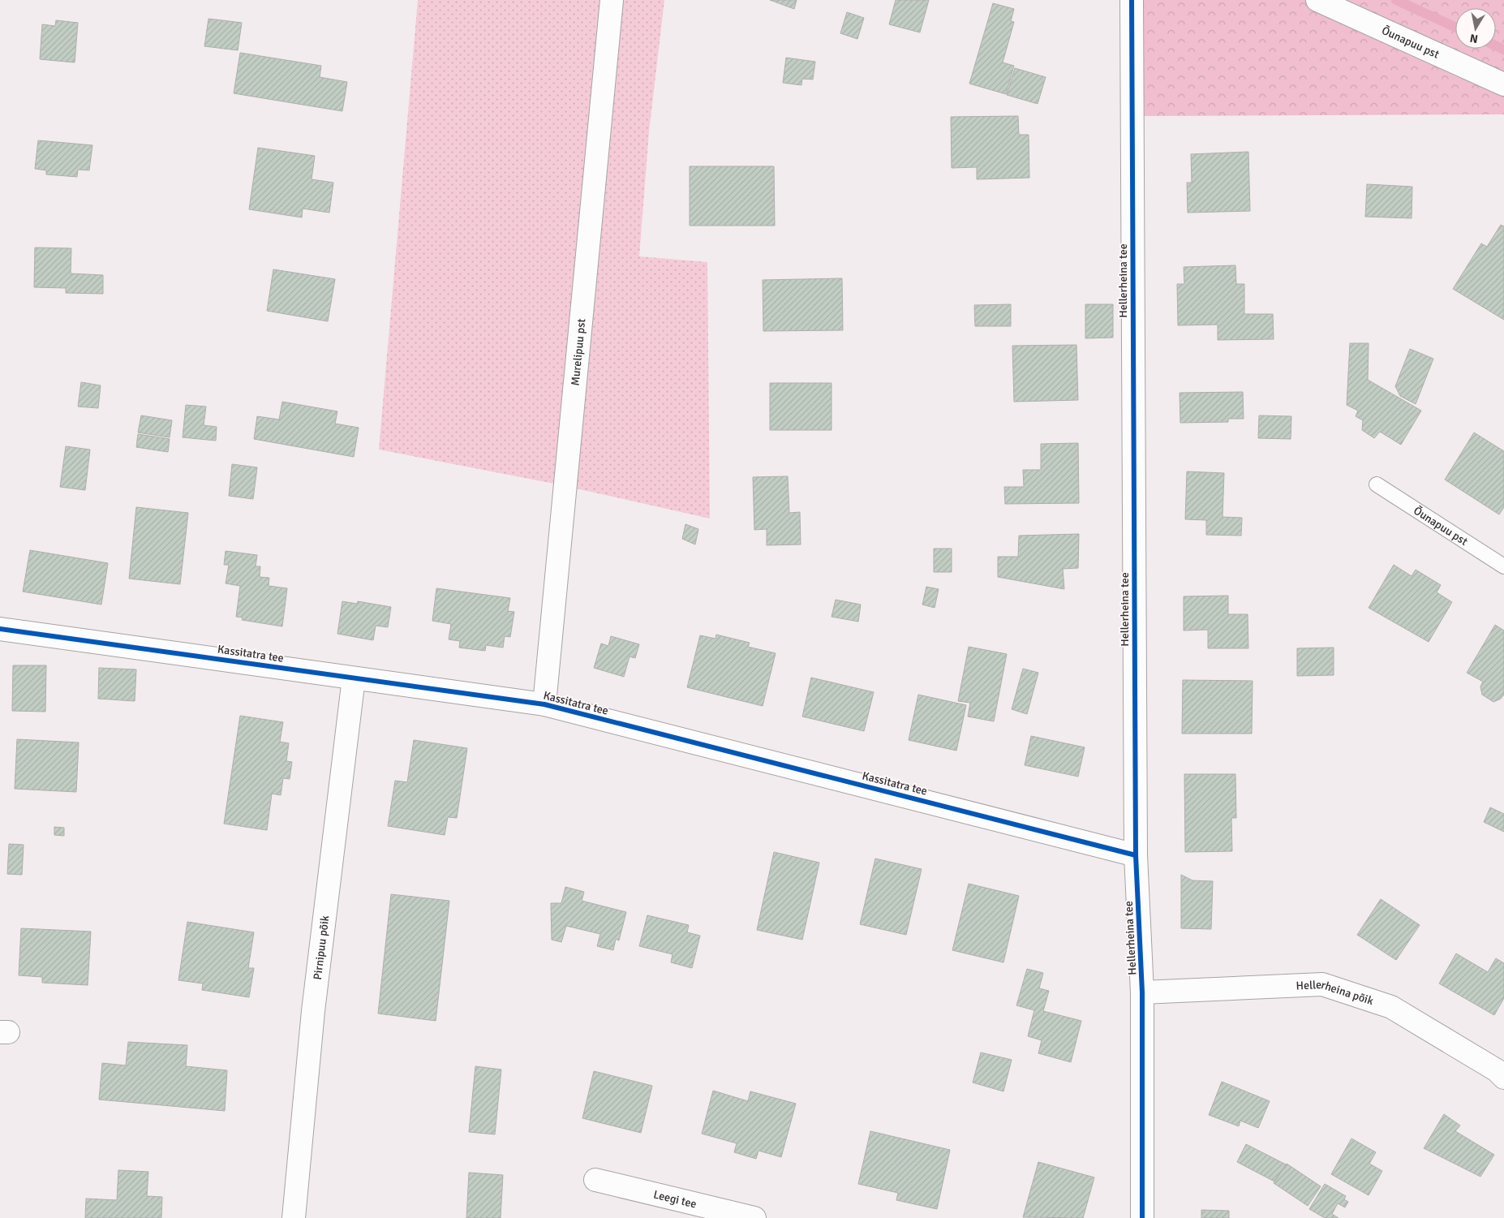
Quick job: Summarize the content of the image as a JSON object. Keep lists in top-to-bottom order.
{
  "streets": {
    "street": [
      "Õunapuu pst",
      "Hellerheina tee",
      "Murelipuu pst",
      "Kassitatra tee",
      "Pirnipuu põik",
      "Hellerheina põik",
      "Leegi tee"
    ]
  },
  "crossings": [
    ["Hellerheina tee", "Kassitatra tee"],
    ["Hellerheina tee", "Hellerheina põik"],
    ["Murelipuu pst", "Kassitatra tee"],
    ["Kassitatra tee", "Pirnipuu põik"]
  ],
  "north": "bottom"
}
